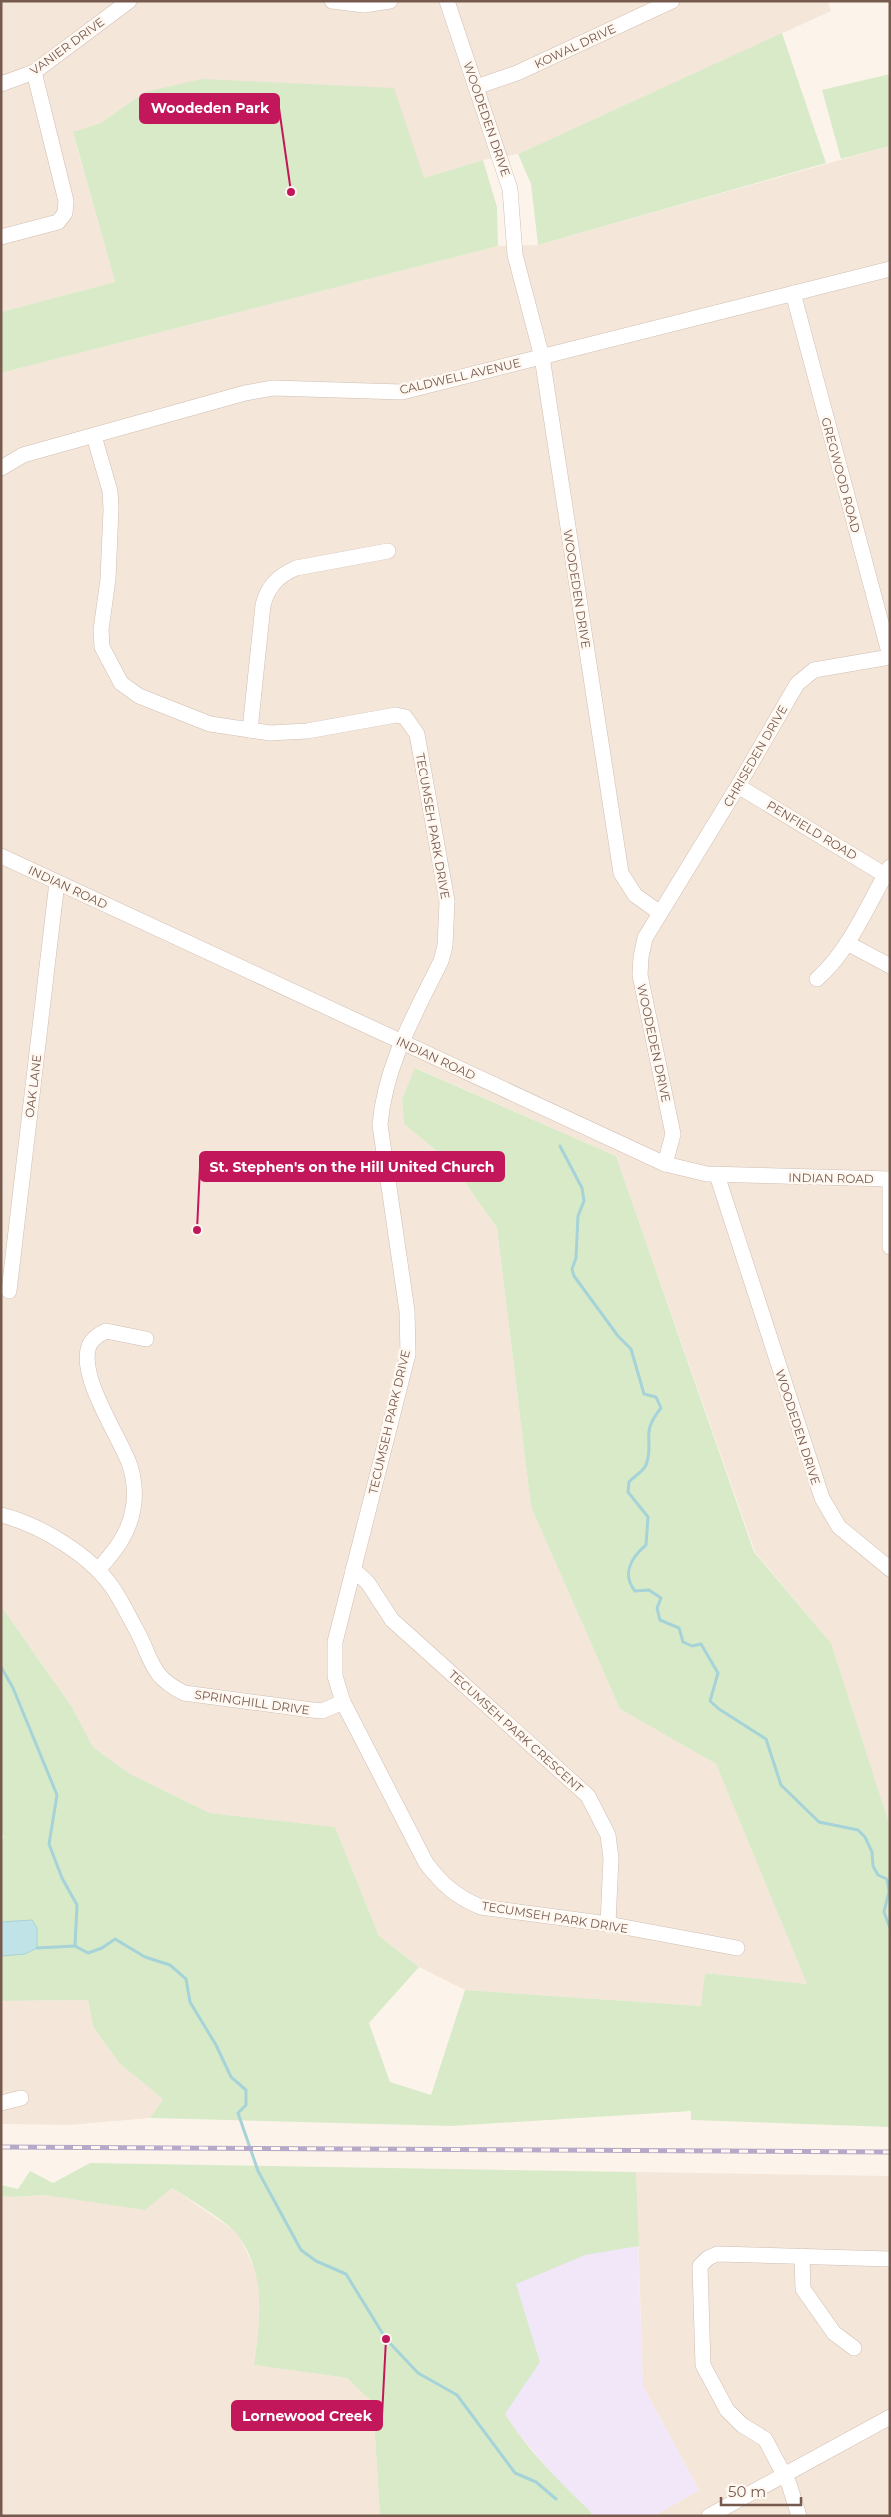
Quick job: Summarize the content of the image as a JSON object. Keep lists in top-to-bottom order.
{
  "streets": {
    "street": [
      "VANIER DRIVE",
      "KOWAL DRIVE",
      "WOODEDEN DRIVE",
      "CALDWELL AVENUE",
      "GREGWOOD ROAD",
      "CHRISEDEN DRIVE",
      "TECUMSEH PARK DRIVE",
      "PENFIELD ROAD",
      "INDIAN ROAD",
      "OAK LANE",
      "SPRINGHILL DRIVE",
      "TECUMSEH PARK CRESCENT"
    ]
  },
  "crossings": [
    ["KOWAL DRIVE", "WOODEDEN DRIVE"],
    ["WOODEDEN DRIVE", "CALDWELL AVENUE"],
    ["WOODEDEN DRIVE", "CHRISEDEN DRIVE"],
    ["WOODEDEN DRIVE", "INDIAN ROAD"],
    ["CALDWELL AVENUE", "GREGWOOD ROAD"],
    ["CALDWELL AVENUE", "TECUMSEH PARK DRIVE"],
    ["GREGWOOD ROAD", "CHRISEDEN DRIVE"],
    ["CHRISEDEN DRIVE", "PENFIELD ROAD"],
    ["TECUMSEH PARK DRIVE", "INDIAN ROAD"],
    ["TECUMSEH PARK DRIVE", "SPRINGHILL DRIVE"],
    ["TECUMSEH PARK DRIVE", "TECUMSEH PARK CRESCENT"],
    ["INDIAN ROAD", "OAK LANE"]
  ],
  "places": ["Woodeden Park", "St. Stephen's on the Hill United Church", "Lornewood Creek"],
  "scale_bar": "50 m"
}
